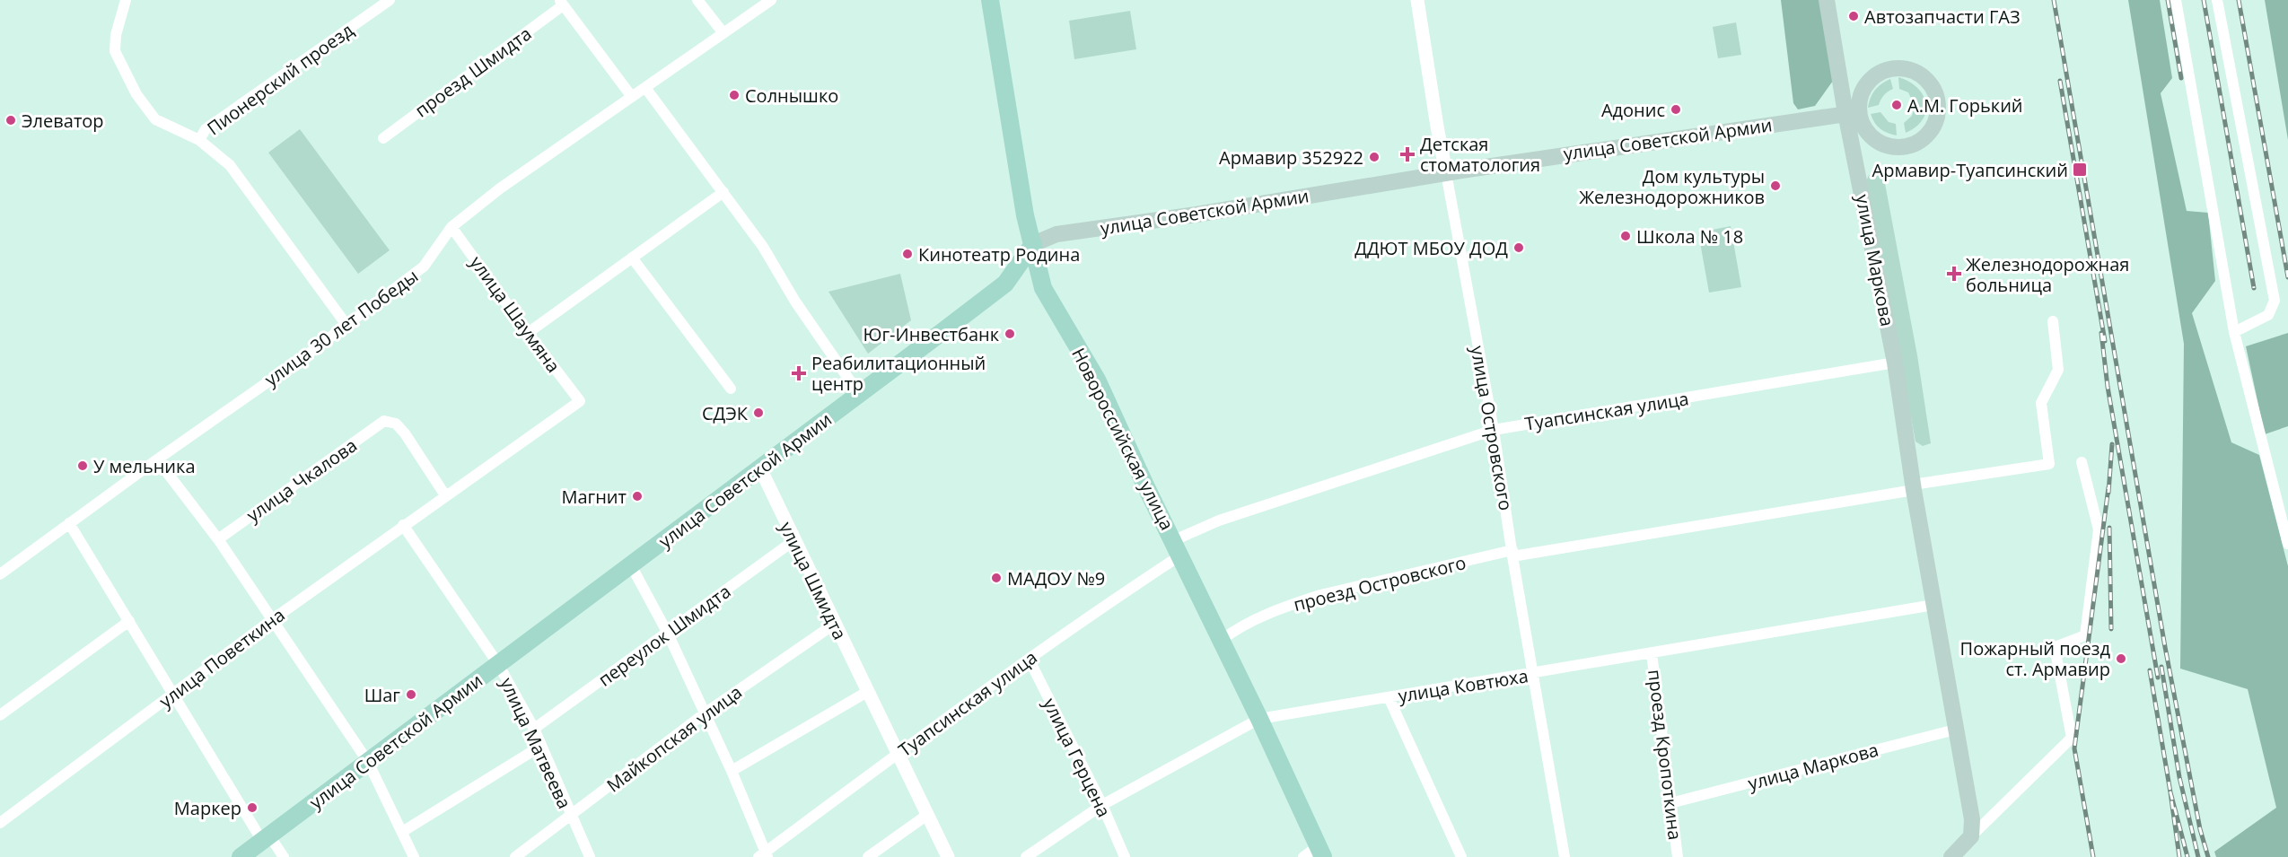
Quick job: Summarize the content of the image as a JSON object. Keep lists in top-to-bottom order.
{
  "streets": {
    "main road": ["улица Советской Армии", "улица Маркова", "Новороссийская улица"],
    "street": [
      "проезд Шмидта",
      "Пионерский проезд",
      "улица Шаумяна",
      "улица 30 лет Победы",
      "Туапсинская улица",
      "улица Островского",
      "улица Чкалова",
      "улица Шмидта",
      "проезд Островского",
      "переулок Шмидта",
      "улица Поветкина",
      "улица Ковтюха",
      "Майкопская улица",
      "улица Матвеева",
      "проезд Кропоткина",
      "улица Герцена"
    ]
  },
  "crossings": [
    ["улица Советской Армии", "улица Маркова"],
    ["улица Советской Армии", "улица Островского"],
    ["улица Советской Армии", "Новороссийская улица"],
    ["улица Советской Армии", "улица Шмидта"],
    ["улица Советской Армии", "улица Матвеева"],
    ["улица Маркова", "Туапсинская улица"],
    ["улица Маркова", "улица Ковтюха"],
    ["улица Маркова", "проезд Кропоткина"],
    ["улица Шаумяна", "улица 30 лет Победы"],
    ["улица Шаумяна", "улица Поветкина"],
    ["Туапсинская улица", "улица Островского"],
    ["Туапсинская улица", "Новороссийская улица"],
    ["Туапсинская улица", "улица Шмидта"],
    ["Туапсинская улица", "улица Герцена"],
    ["улица Островского", "проезд Островского"],
    ["улица Островского", "улица Ковтюха"],
    ["Новороссийская улица", "проезд Островского"],
    ["Новороссийская улица", "улица Ковтюха"],
    ["улица Чкалова", "улица Поветкина"],
    ["улица Шмидта", "переулок Шмидта"],
    ["улица Шмидта", "Майкопская улица"],
    ["переулок Шмидта", "улица Матвеева"],
    ["улица Поветкина", "улица Матвеева"],
    ["улица Ковтюха", "проезд Кропоткина"],
    ["улица Ковтюха", "улица Герцена"],
    ["Майкопская улица", "улица Матвеева"]
  ],
  "places": {
    "other": [
      "Автозапчасти ГАЗ",
      "Солнышко",
      "А.М. Горький",
      "Адонис",
      "Элеватор",
      "Армавир 352922",
      "Дом культуры Железнодорожников",
      "Школа № 18",
      "ДДЮТ МБОУ ДОД",
      "Кинотеатр Родина",
      "Юг-Инвестбанк",
      "СДЭК",
      "У мельника",
      "Магнит",
      "МАДОУ №9",
      "Пожарный поезд ст. Армавир",
      "Шаг",
      "Маркер"
    ],
    "health": ["Детская стоматология", "Железнодорожная больница", "Реабилитационный центр"],
    "transit": ["Армавир-Туапсинский"]
  }
}
